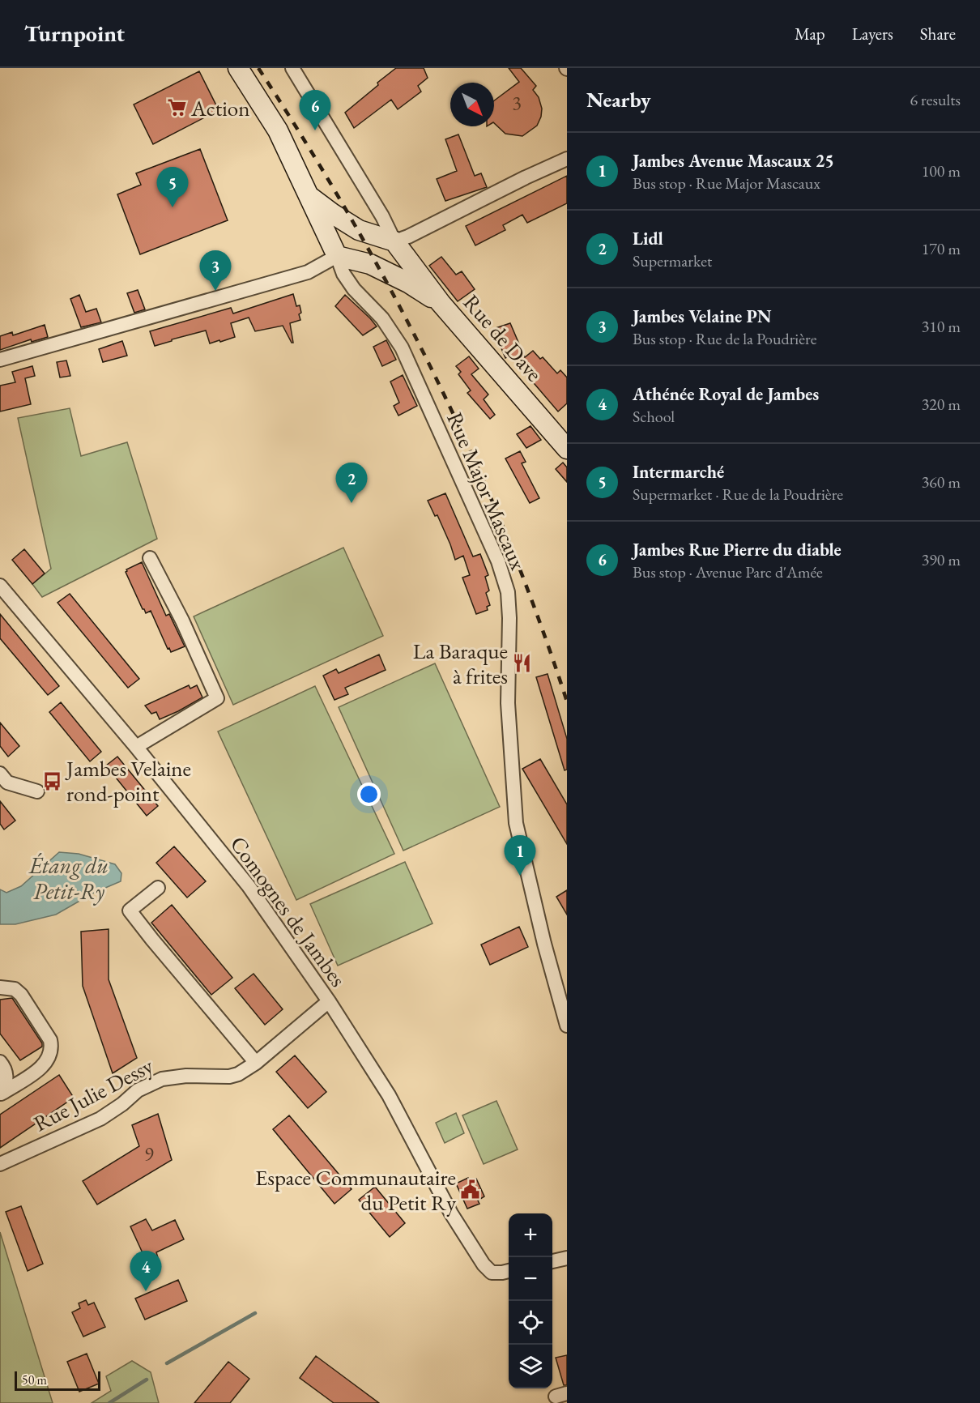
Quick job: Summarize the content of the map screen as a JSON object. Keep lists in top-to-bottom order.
{
  "streets": {
    "main road": ["Rue de Dave"],
    "street": ["Rue Major Mascaux", "Comognes de Jambes", "Rue Julie Dessy"]
  },
  "crossings": [
    ["Rue de Dave", "Rue Major Mascaux"],
    ["Comognes de Jambes", "Rue Julie Dessy"]
  ],
  "water": ["Étang du Petit-Ry"],
  "places": {
    "supermarket": ["Action"],
    "restaurant": ["La Baraque à frites"],
    "bus stop": ["Jambes Velaine rond-point"],
    "public building": ["Espace Communautaire du Petit Ry"]
  },
  "house_numbers": ["3", "9"],
  "scale_bar": "50 m",
  "north": "bottom right",
  "page": {
    "header": "Turnpoint",
    "nav": ["Map", "Layers", "Share"],
    "heading": ["Nearby", "6 results"],
    "pins": [
      "6",
      "5",
      "3",
      "2",
      "1",
      "4"
    ],
    "list": [
      {
        "mark": "1",
        "name": "Jambes Avenue Mascaux 25",
        "note": "Bus stop · Rue Major Mascaux",
        "value": "100 m"
      },
      {
        "mark": "2",
        "name": "Lidl",
        "note": "Supermarket",
        "value": "170 m"
      },
      {
        "mark": "3",
        "name": "Jambes Velaine PN",
        "note": "Bus stop · Rue de la Poudrière",
        "value": "310 m"
      },
      {
        "mark": "4",
        "name": "Athénée Royal de Jambes",
        "note": "School",
        "value": "320 m"
      },
      {
        "mark": "5",
        "name": "Intermarché",
        "note": "Supermarket · Rue de la Poudrière",
        "value": "360 m"
      },
      {
        "mark": "6",
        "name": "Jambes Rue Pierre du diable",
        "note": "Bus stop · Avenue Parc d'Amée",
        "value": "390 m"
      }
    ],
    "map_buttons": ["+", "−"],
    "scale": "50 m"
  }
}
